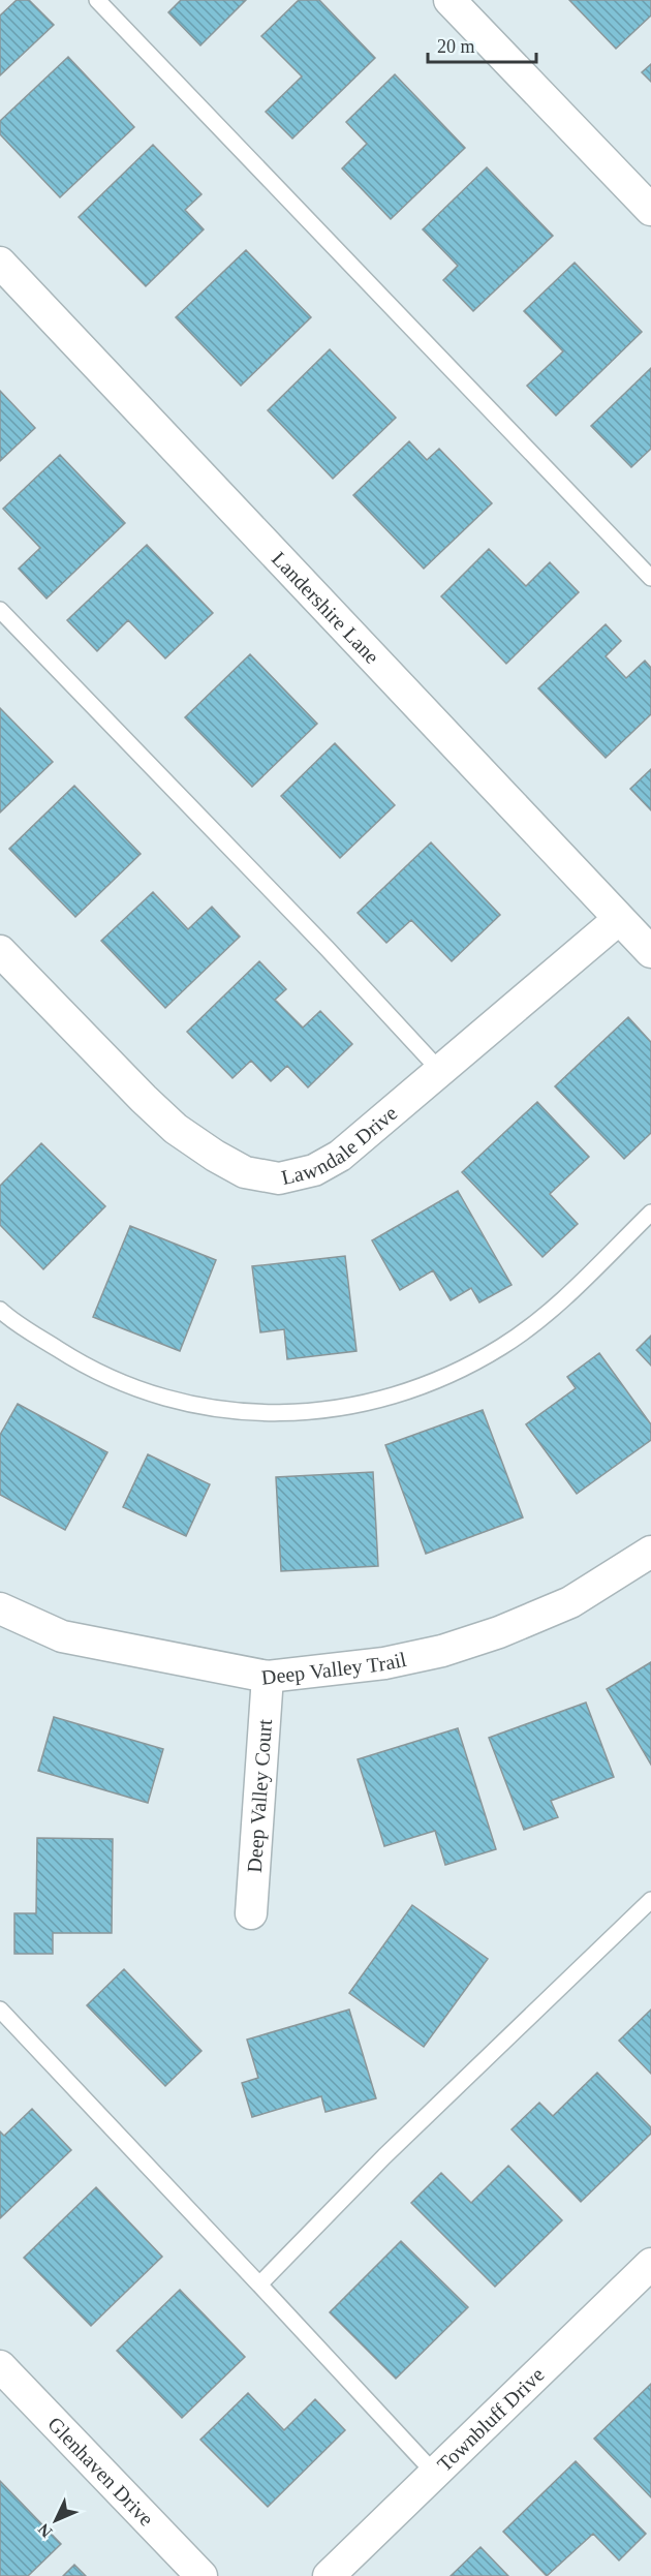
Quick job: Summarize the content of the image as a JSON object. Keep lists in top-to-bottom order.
{
  "streets": {
    "street": [
      "Landershire Lane",
      "Lawndale Drive",
      "Deep Valley Trail",
      "Deep Valley Court",
      "Townbluff Drive",
      "Glenhaven Drive"
    ]
  },
  "crossings": [
    ["Landershire Lane", "Lawndale Drive"],
    ["Deep Valley Trail", "Deep Valley Court"]
  ],
  "scale_bar": "20 m",
  "north": "bottom left"
}
